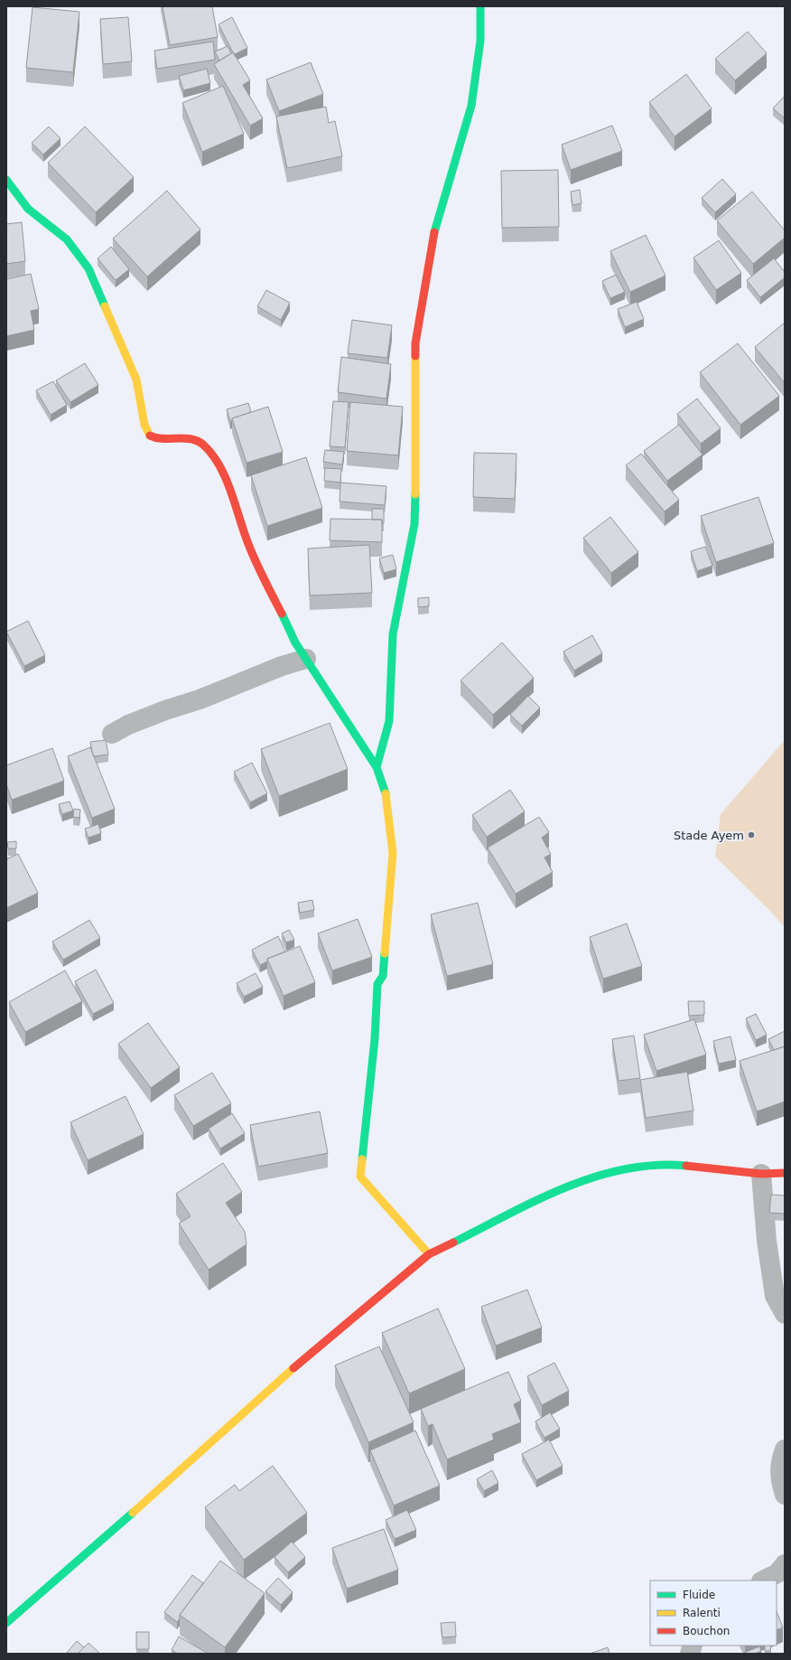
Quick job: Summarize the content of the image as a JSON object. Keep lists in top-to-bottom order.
{
  "places": ["Stade Ayem"],
  "legend": ["Fluide", "Ralenti", "Bouchon"]
}
